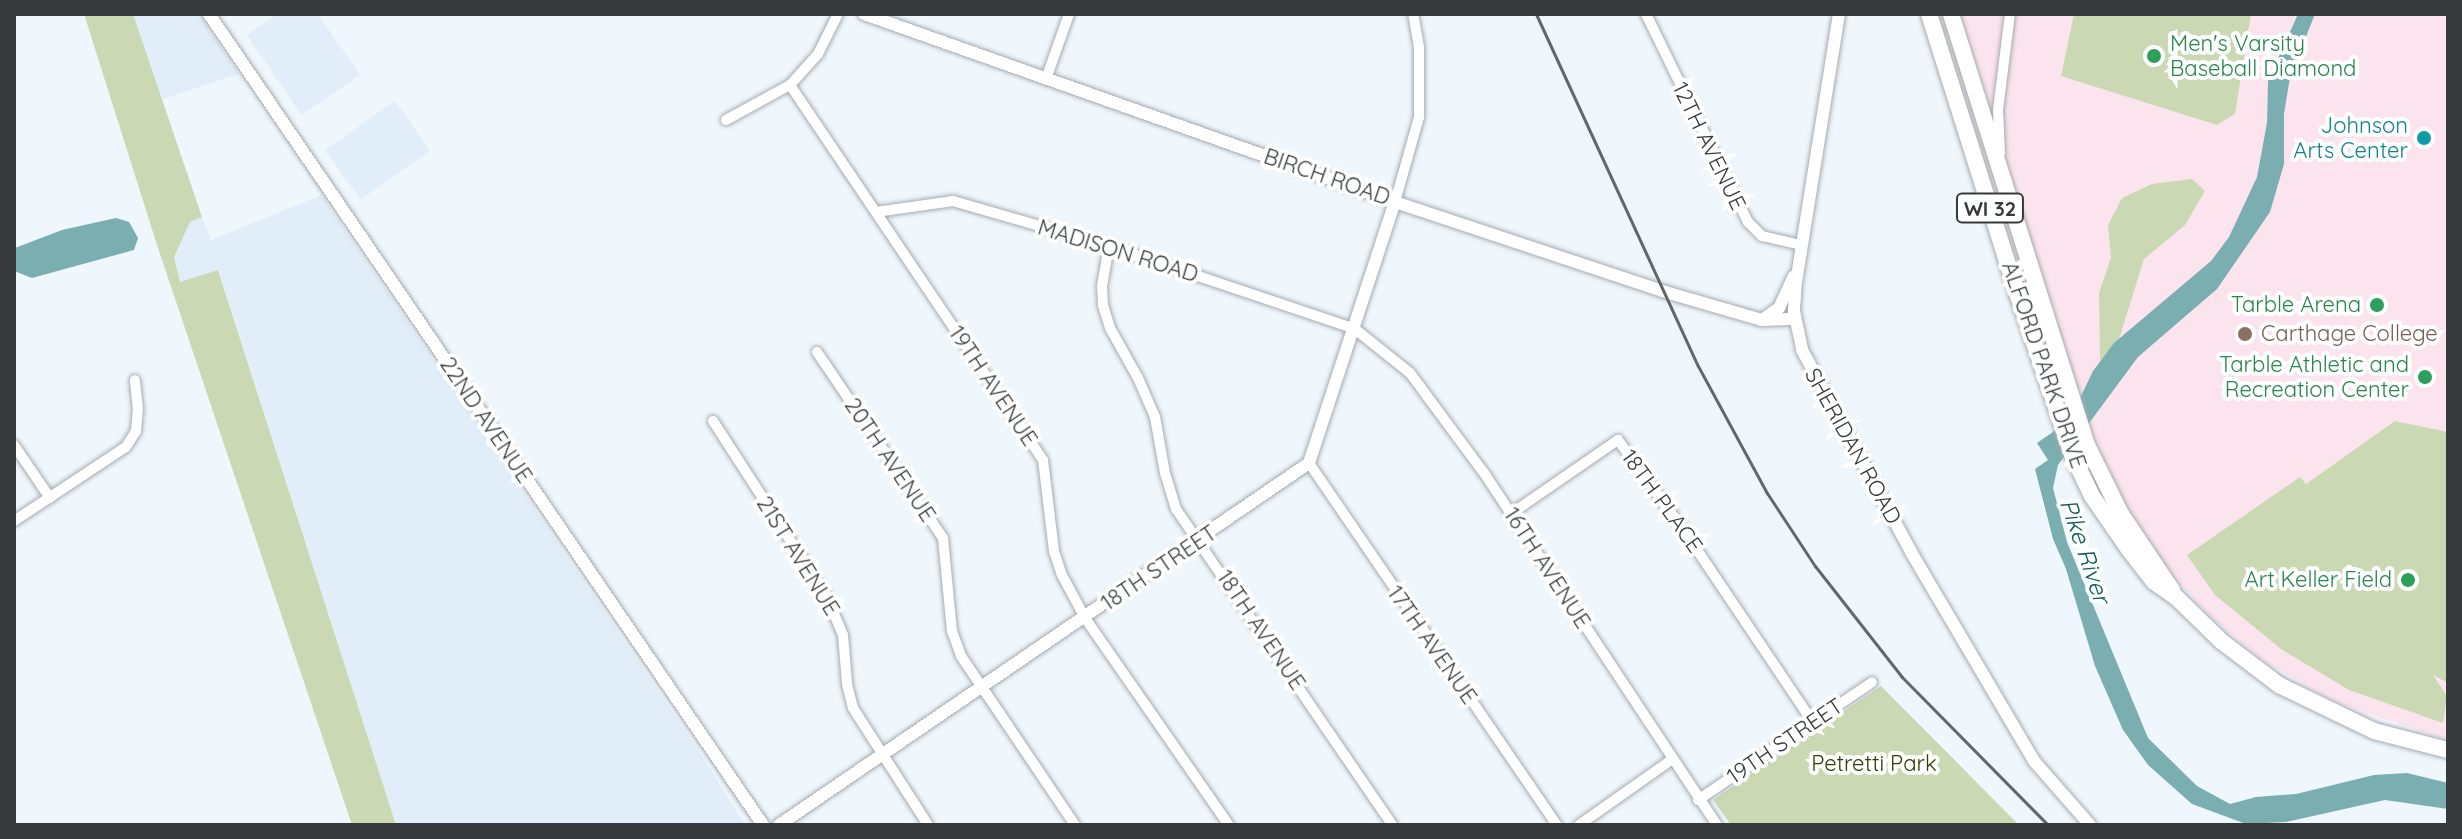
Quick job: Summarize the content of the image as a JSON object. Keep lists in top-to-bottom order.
{
  "streets": {
    "main road": ["WI 32", "ALFORD PARK DRIVE"],
    "street": [
      "12TH AVENUE",
      "BIRCH ROAD",
      "MADISON ROAD",
      "19TH AVENUE",
      "22ND AVENUE",
      "SHERIDAN ROAD",
      "20TH AVENUE",
      "18TH PLACE",
      "21ST AVENUE",
      "18TH STREET",
      "16TH AVENUE",
      "18TH AVENUE",
      "17TH AVENUE",
      "19TH STREET"
    ]
  },
  "crossings": [
    ["12TH AVENUE", "SHERIDAN ROAD"],
    ["BIRCH ROAD", "SHERIDAN ROAD"],
    ["MADISON ROAD", "19TH AVENUE"],
    ["MADISON ROAD", "16TH AVENUE"],
    ["MADISON ROAD", "18TH AVENUE"],
    ["19TH AVENUE", "18TH STREET"],
    ["20TH AVENUE", "18TH STREET"],
    ["18TH PLACE", "16TH AVENUE"],
    ["18TH PLACE", "19TH STREET"],
    ["21ST AVENUE", "18TH STREET"],
    ["18TH STREET", "18TH AVENUE"],
    ["18TH STREET", "17TH AVENUE"],
    ["16TH AVENUE", "19TH STREET"]
  ],
  "water": ["Pike River"],
  "parks": ["Petretti Park"],
  "places": [
    "Men's Varsity Baseball Diamond",
    "Johnson Arts Center",
    "Tarble Arena",
    "Carthage College",
    "Tarble Athletic and Recreation Center",
    "Art Keller Field"
  ]
}
